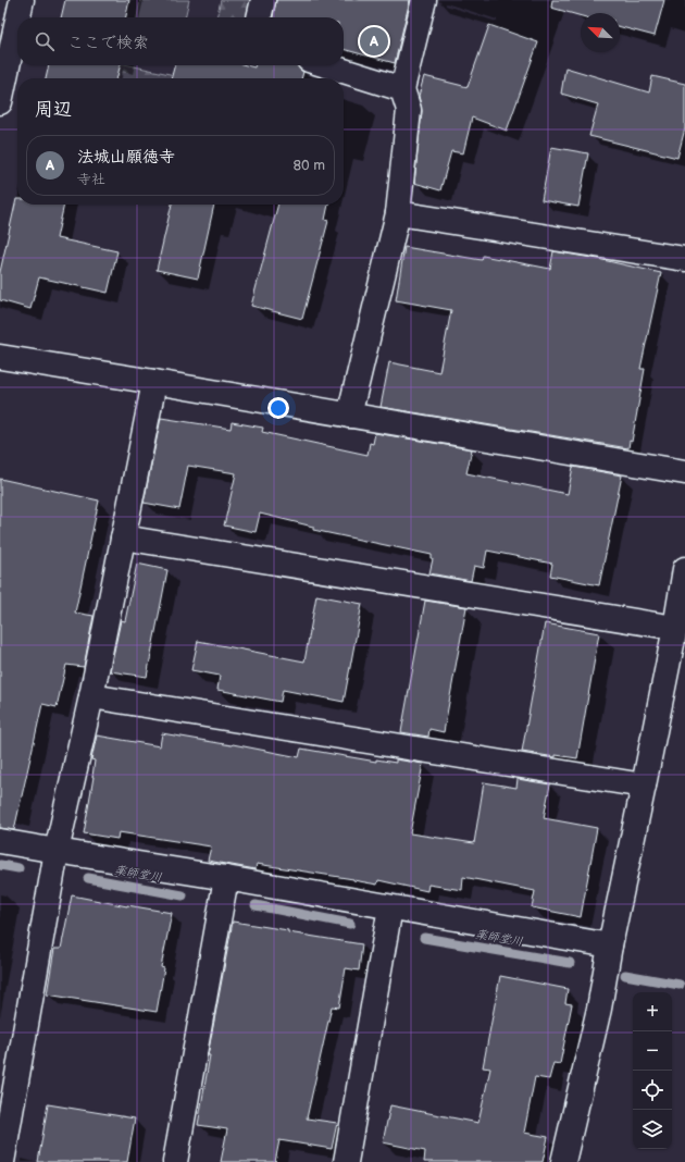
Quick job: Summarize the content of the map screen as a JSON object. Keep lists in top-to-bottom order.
{
  "water": ["薬師堂川"],
  "north": "top left",
  "page": {
    "search": "ここで検索",
    "pins": "A",
    "heading": "周辺",
    "list": [
      {
        "mark": "A",
        "name": "法城山願徳寺",
        "note": "寺社",
        "value": "80 m"
      }
    ],
    "map_buttons": ["+", "−"]
  }
}
